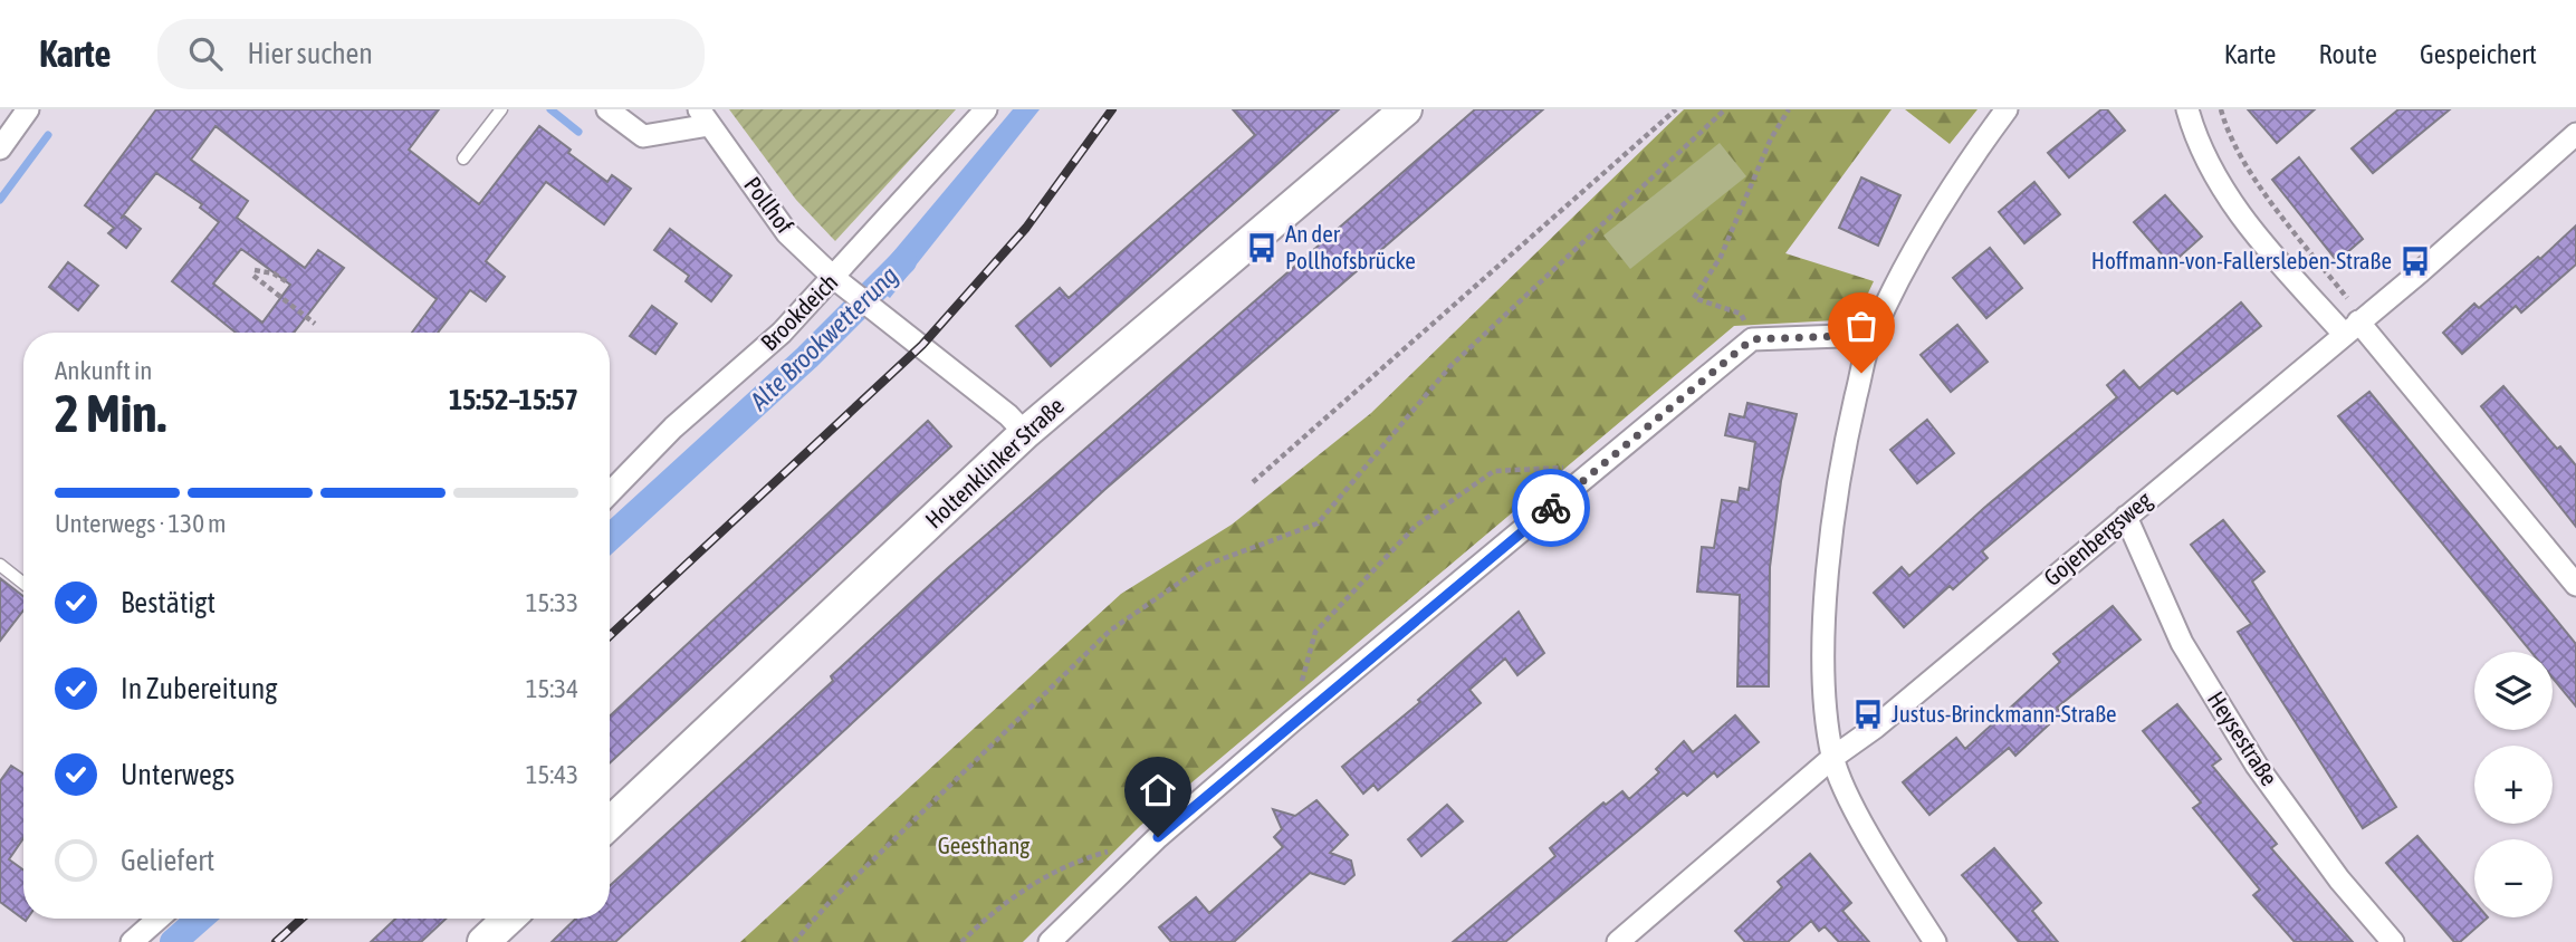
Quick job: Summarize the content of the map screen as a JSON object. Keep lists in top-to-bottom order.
{
  "streets": {
    "main road": ["Holtenklinker Straße"],
    "street": [
      "Pollhof",
      "Brookdeich",
      "Gojenbergsweg",
      "Heysestraße"
    ]
  },
  "crossings": [
    ["Pollhof", "Brookdeich"],
    ["Pollhof", "Holtenklinker Straße"],
    ["Gojenbergsweg", "Heysestraße"]
  ],
  "water": ["Alte Brookwetterung"],
  "parks": ["Geesthang"],
  "places": {
    "bus stop": ["An der Pollhofsbrücke", "Hoffmann-von-Fallersleben-Straße", "Justus-Brinckmann-Straße"]
  },
  "page": {
    "header": "Karte",
    "search": "Hier suchen",
    "nav": ["Karte", "Route", "Gespeichert"],
    "heading": ["2 Min.", "Ankunft in", "15:52–15:57"],
    "bar": "Unterwegs · 130 m",
    "list": [
      ["Bestätigt", "15:33"],
      ["In Zubereitung", "15:34"],
      ["Unterwegs", "15:43"],
      "Geliefert"
    ],
    "map_buttons": ["+", "−"]
  }
}
